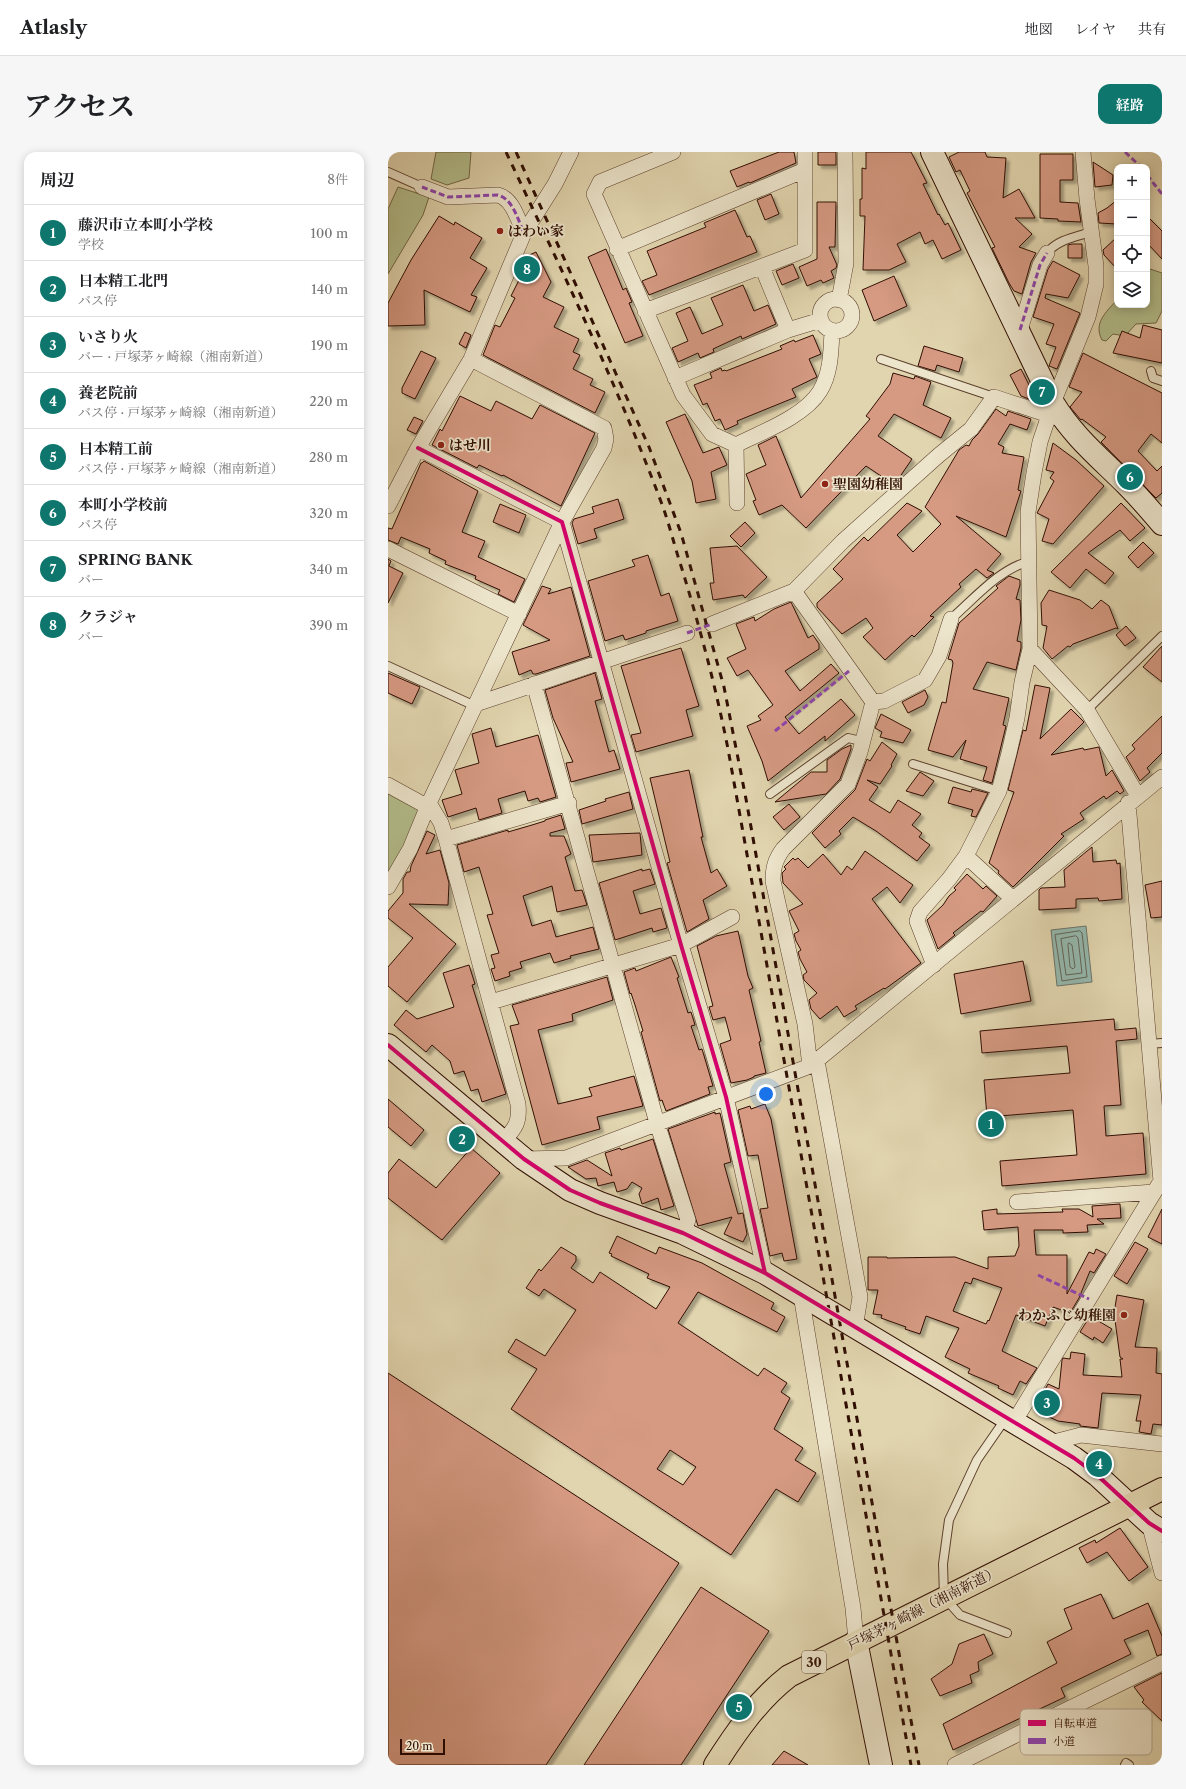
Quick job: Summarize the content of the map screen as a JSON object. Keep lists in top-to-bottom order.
{
  "streets": {
    "main road": ["戸塚茅ヶ崎線（湘南新道）", "30"]
  },
  "places": [
    "はわい家",
    "はせ川",
    "聖園幼稚園",
    "わかふじ幼稚園"
  ],
  "legend": ["自転車道", "小道"],
  "scale_bar": "20 m",
  "page": {
    "header": "Atlasly",
    "nav": ["地図", "レイヤ", "共有"],
    "title": "アクセス",
    "buttons": "経路",
    "heading": ["周辺", "8件"],
    "map_buttons": ["+", "−"],
    "list": [
      {
        "mark": "1",
        "name": "藤沢市立本町小学校",
        "note": "学校",
        "value": "100 m"
      },
      {
        "mark": "2",
        "name": "日本精工北門",
        "note": "バス停",
        "value": "140 m"
      },
      {
        "mark": "3",
        "name": "いさり火",
        "note": "バー · 戸塚茅ヶ崎線（湘南新道）",
        "value": "190 m"
      },
      {
        "mark": "4",
        "name": "養老院前",
        "note": "バス停 · 戸塚茅ヶ崎線（湘南新道）",
        "value": "220 m"
      },
      {
        "mark": "5",
        "name": "日本精工前",
        "note": "バス停 · 戸塚茅ヶ崎線（湘南新道）",
        "value": "280 m"
      },
      {
        "mark": "6",
        "name": "本町小学校前",
        "note": "バス停",
        "value": "320 m"
      },
      {
        "mark": "7",
        "name": "SPRING BANK",
        "note": "バー",
        "value": "340 m"
      },
      {
        "mark": "8",
        "name": "クラジャ",
        "note": "バー",
        "value": "390 m"
      }
    ],
    "pins": [
      "8",
      "7",
      "6",
      "1",
      "2",
      "3",
      "4",
      "5"
    ],
    "scale": "20 m"
  }
}
